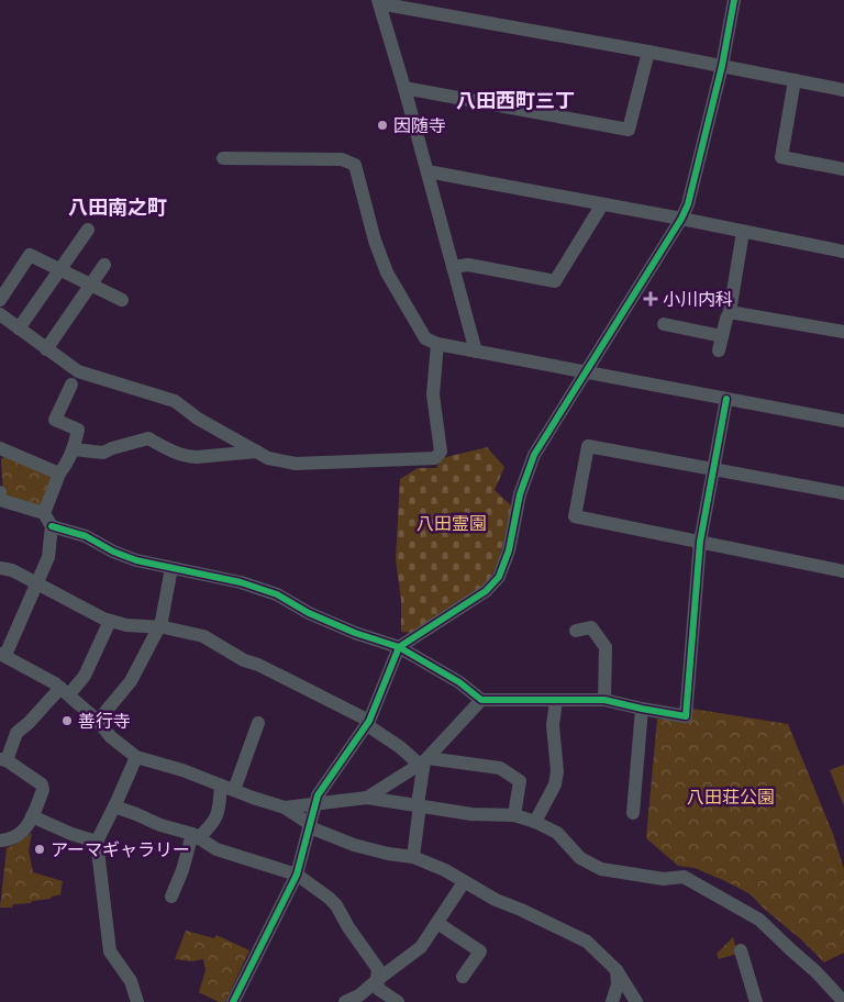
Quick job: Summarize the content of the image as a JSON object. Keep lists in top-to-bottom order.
{
  "districts": ["八田西町三丁", "八田南之町"],
  "parks": ["八田霊園", "八田荘公園"],
  "places": {
    "other": ["因随寺", "善行寺", "アーマギャラリー"],
    "health": ["小川内科"]
  }
}
